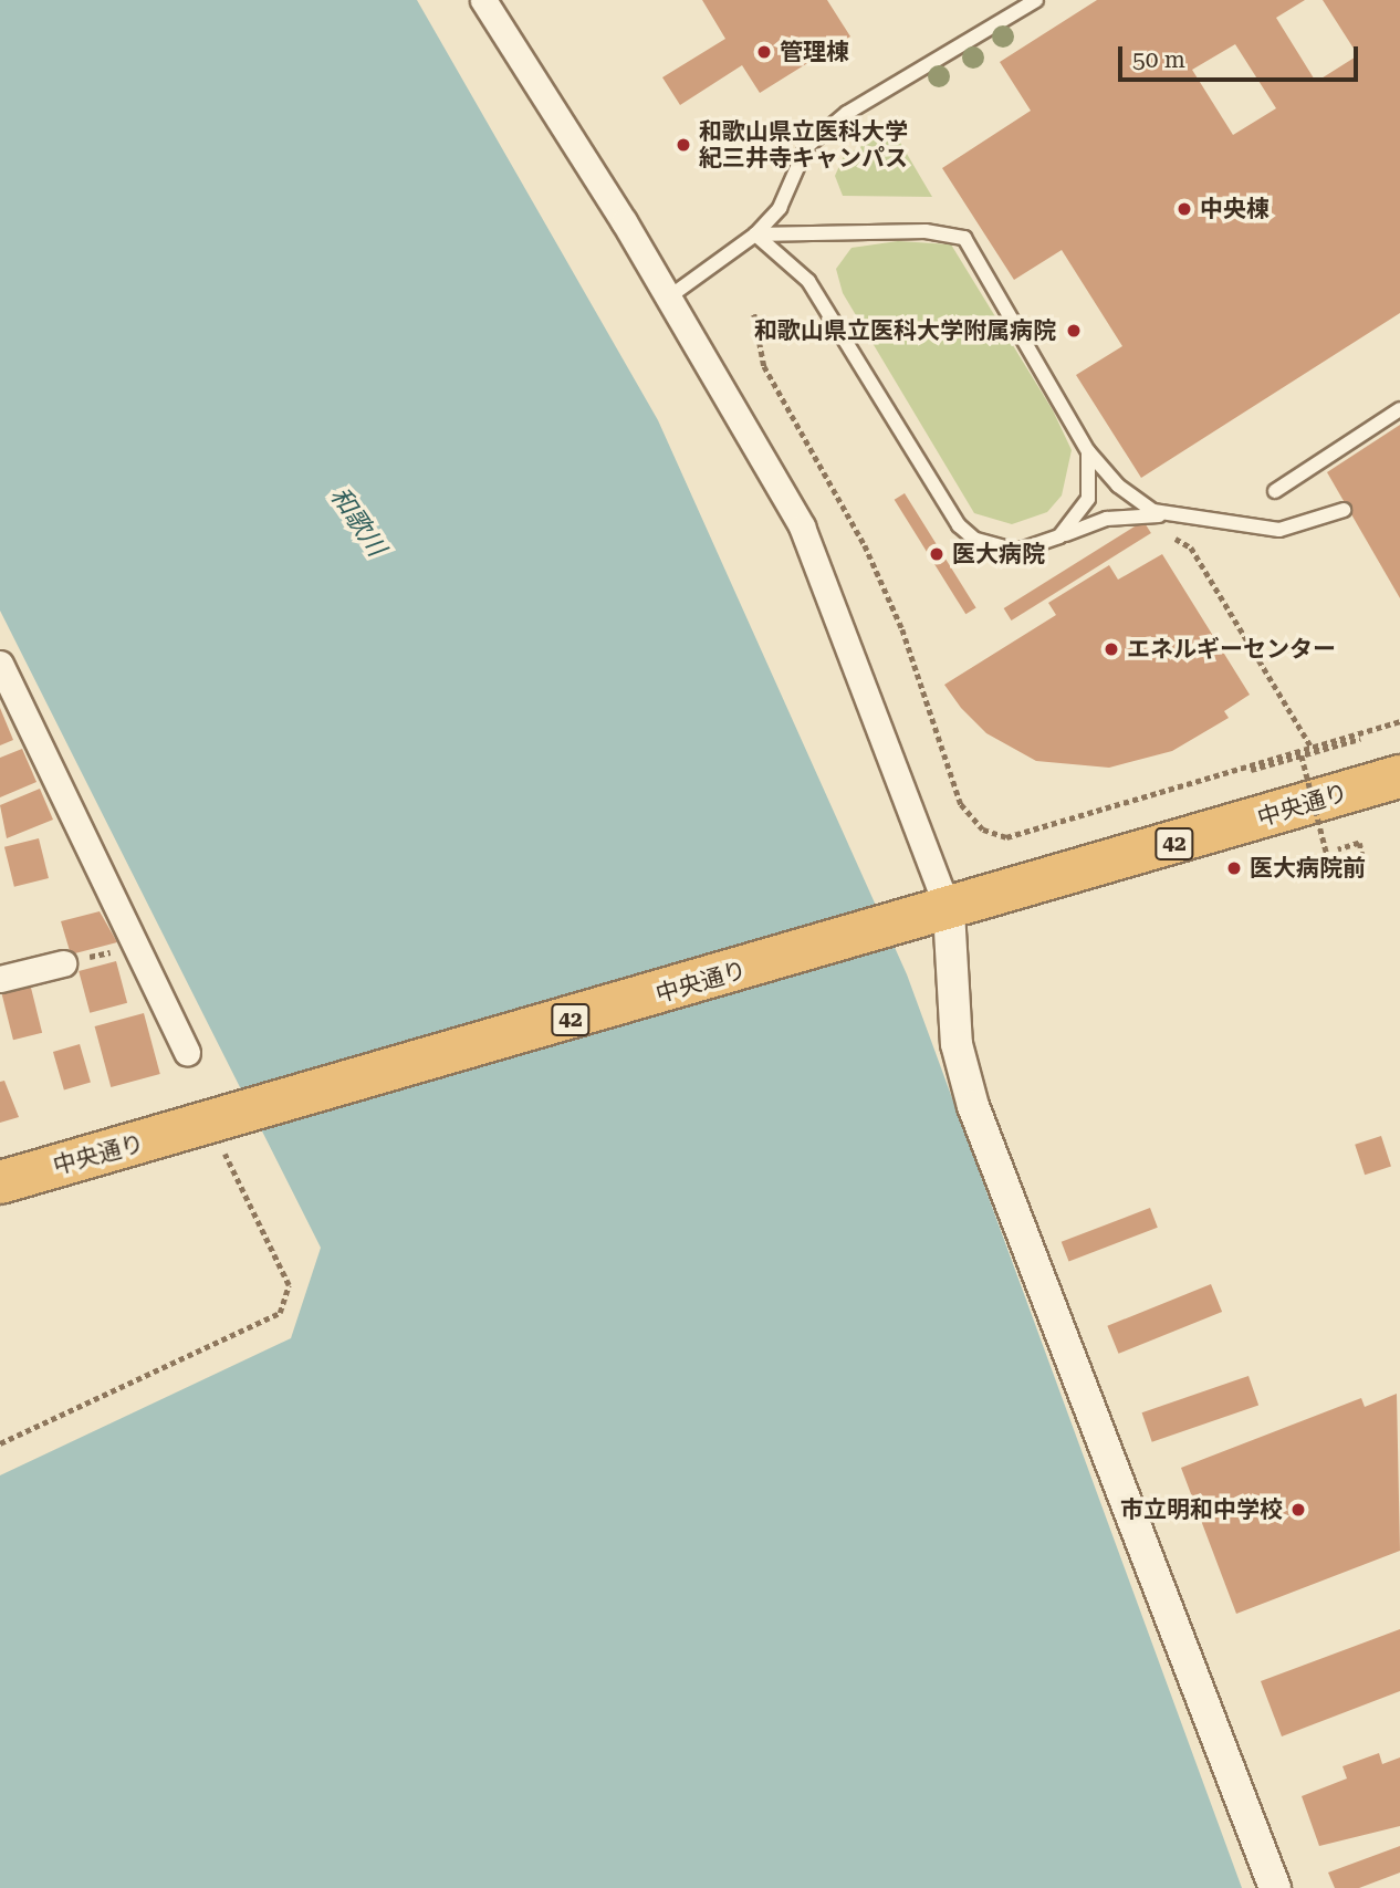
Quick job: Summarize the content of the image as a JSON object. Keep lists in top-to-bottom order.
{
  "streets": {
    "highway": ["中央通り", "42"]
  },
  "water": ["和歌川"],
  "places": [
    "管理棟",
    "和歌山県立医科大学 紀三井寺キャンパス",
    "中央棟",
    "和歌山県立医科大学附属病院",
    "医大病院",
    "エネルギーセンター",
    "医大病院前",
    "市立明和中学校"
  ],
  "scale_bar": "50 m"
}
